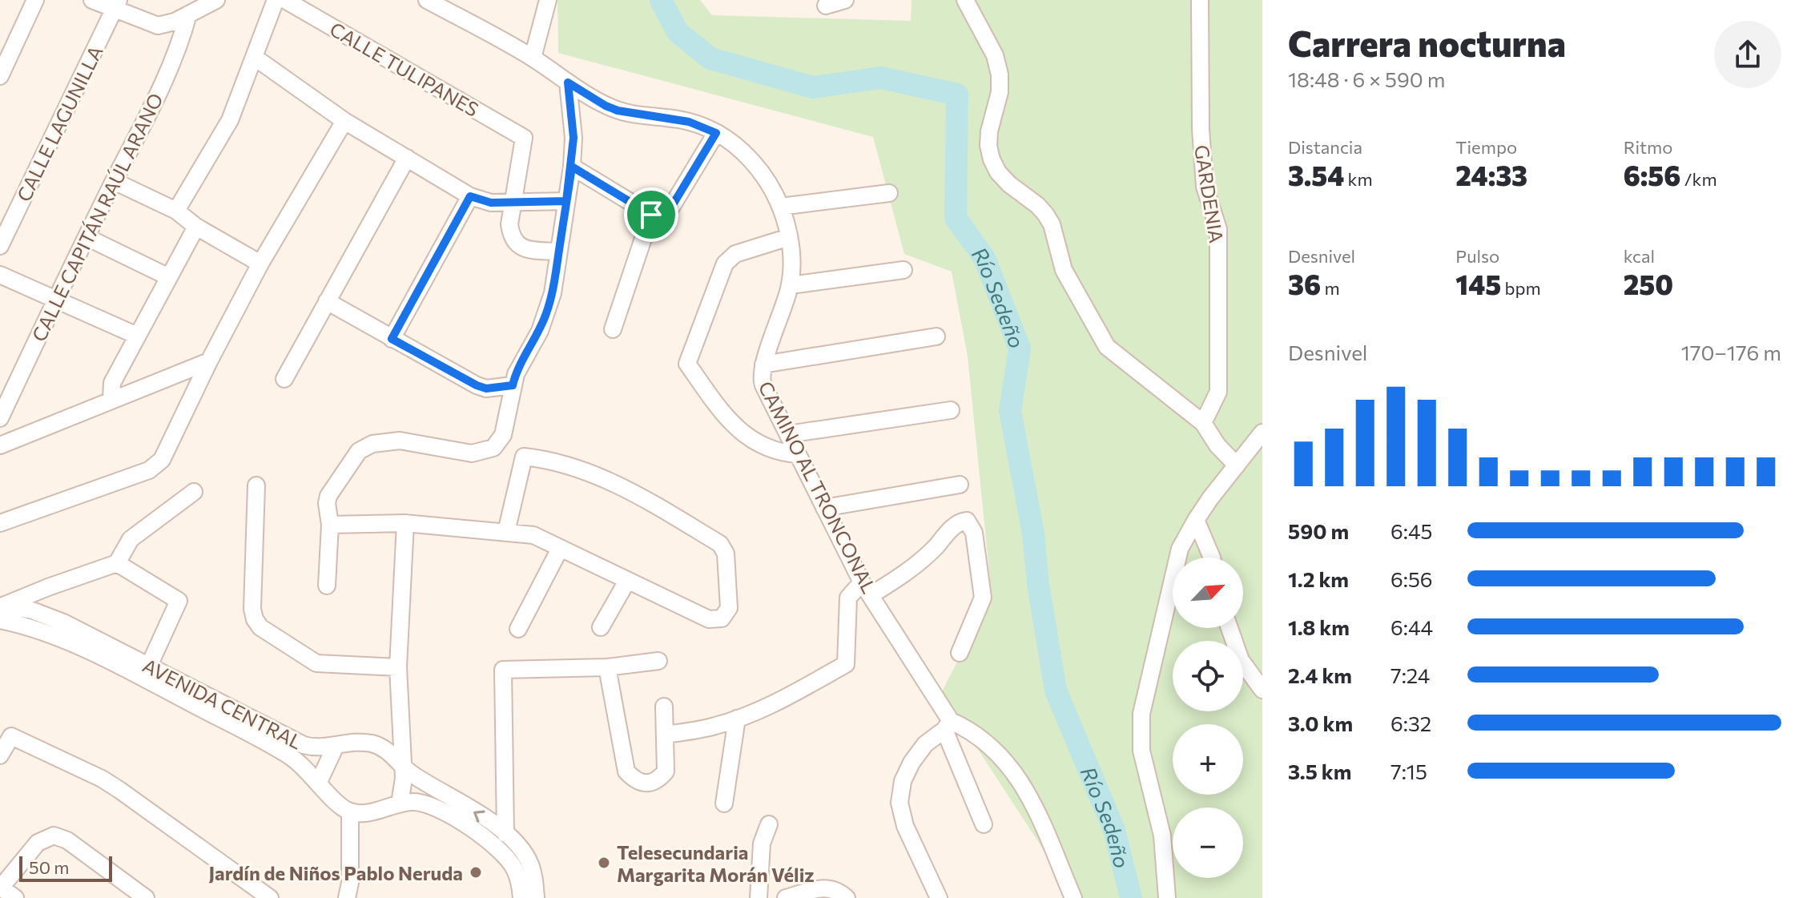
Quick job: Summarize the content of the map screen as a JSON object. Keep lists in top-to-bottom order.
{
  "streets": {
    "street": [
      "CALLE TULIPANES",
      "CALLE LAGUNILLA",
      "GARDENIA",
      "CALLE CAPITÁN RAÚL ARANO",
      "CAMINO AL TRONCONAL",
      "AVENIDA CENTRAL"
    ]
  },
  "water": ["Río Sedeño"],
  "places": ["Telesecundaria Margarita Morán Véliz", "Jardín de Niños Pablo Neruda"],
  "scale_bar": "50 m",
  "north": "top right",
  "page": {
    "heading": ["Carrera nocturna", "18:48 · 6 × 590 m"],
    "stats": [
      ["Distancia", "3.54 km"],
      ["Tiempo", "24:33"],
      ["Ritmo", "6:56 /km"],
      ["Desnivel", "36 m"],
      ["Pulso", "145 bpm"],
      ["kcal", "250"]
    ],
    "chart": ["Desnivel", "170–176 m"],
    "list": [
      {
        "name": "590 m",
        "note": "6:45"
      },
      {
        "name": "1.2 km",
        "note": "6:56"
      },
      {
        "name": "1.8 km",
        "note": "6:44"
      },
      {
        "name": "2.4 km",
        "note": "7:24"
      },
      {
        "name": "3.0 km",
        "note": "6:32"
      },
      {
        "name": "3.5 km",
        "note": "7:15"
      }
    ],
    "map_buttons": ["+", "−"],
    "scale": "50 m"
  }
}
